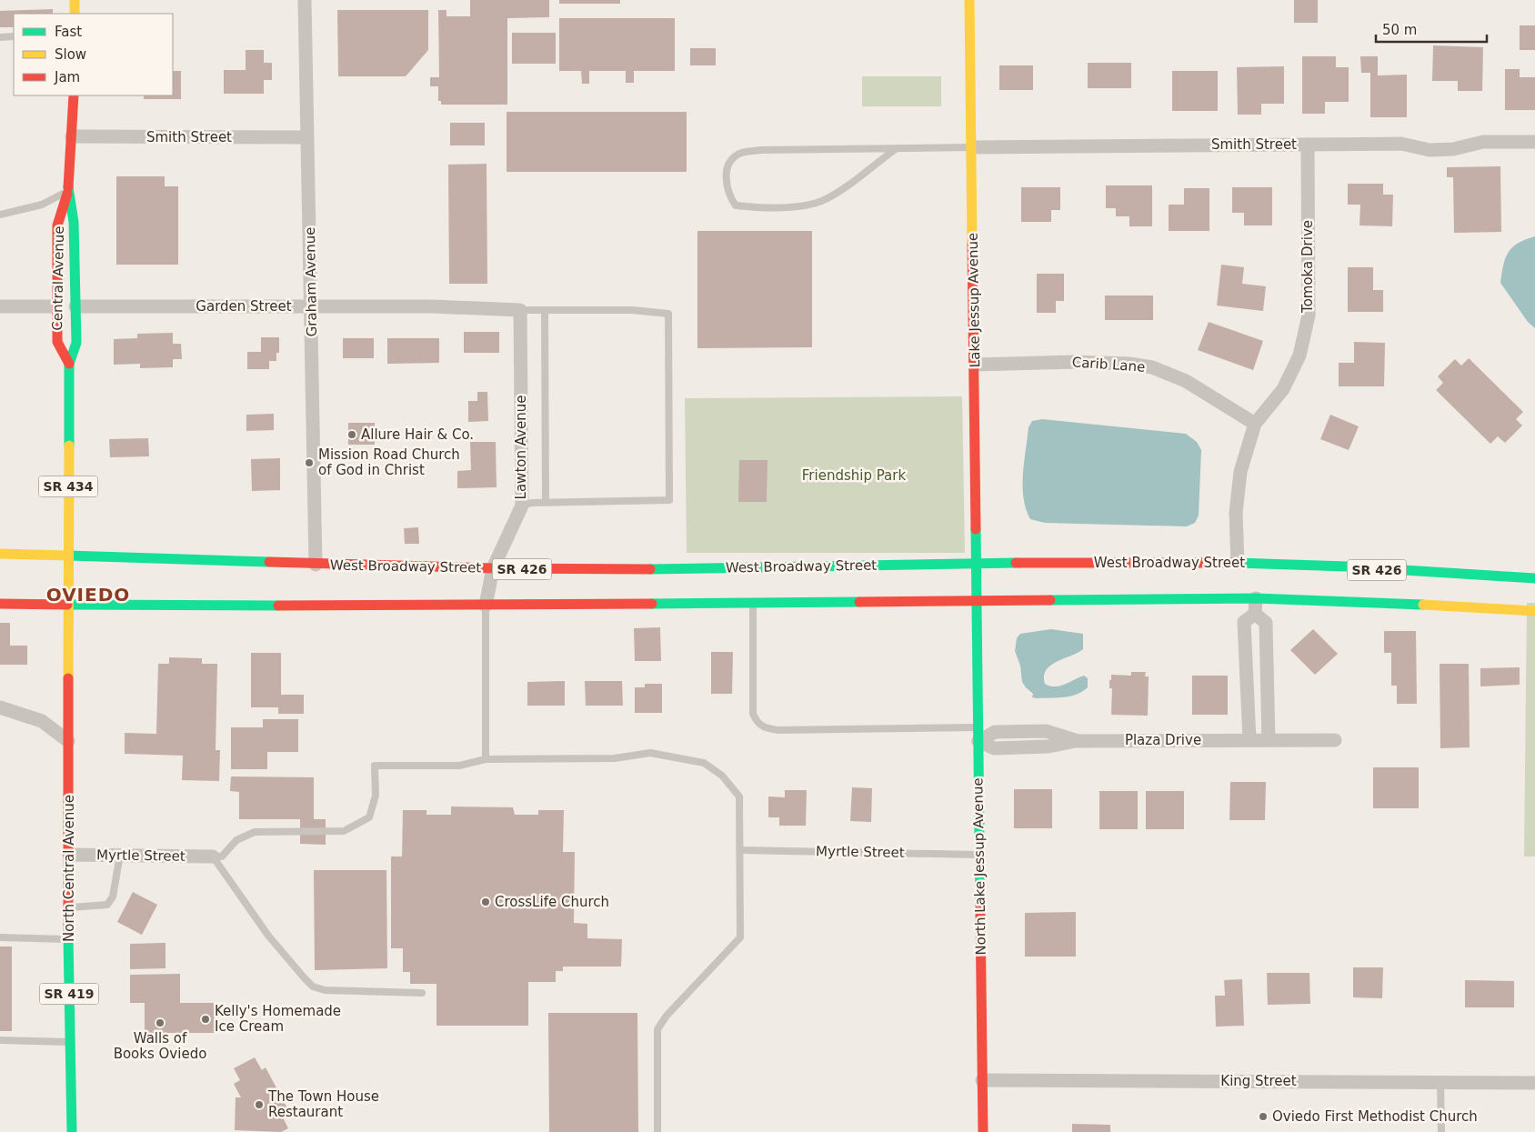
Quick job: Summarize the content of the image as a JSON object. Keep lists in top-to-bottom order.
{
  "streets": {
    "main road": [
      "Central Avenue",
      "Lake Jessup Avenue",
      "SR 434",
      "West Broadway Street",
      "SR 426",
      "North Lake Jessup Avenue",
      "North Central Avenue",
      "SR 419"
    ],
    "street": [
      "Smith Street",
      "Tomoka Drive",
      "Graham Avenue",
      "Garden Street",
      "Carib Lane",
      "Lawton Avenue",
      "Plaza Drive",
      "Myrtle Street",
      "King Street"
    ]
  },
  "crossings": [
    ["Smith Street", "Tomoka Drive"],
    ["Smith Street", "Central Avenue"],
    ["Smith Street", "Graham Avenue"],
    ["Smith Street", "Lake Jessup Avenue"],
    ["Tomoka Drive", "Carib Lane"],
    ["Tomoka Drive", "West Broadway Street"],
    ["Central Avenue", "Garden Street"],
    ["Central Avenue", "West Broadway Street"],
    ["Central Avenue", "North Central Avenue"],
    ["Graham Avenue", "Garden Street"],
    ["Graham Avenue", "West Broadway Street"],
    ["Lake Jessup Avenue", "Carib Lane"],
    ["Lake Jessup Avenue", "West Broadway Street"],
    ["Lake Jessup Avenue", "North Lake Jessup Avenue"],
    ["Garden Street", "Lawton Avenue"],
    ["Lawton Avenue", "West Broadway Street"],
    ["Plaza Drive", "North Lake Jessup Avenue"],
    ["Myrtle Street", "North Lake Jessup Avenue"],
    ["Myrtle Street", "North Central Avenue"],
    ["North Lake Jessup Avenue", "King Street"]
  ],
  "districts": ["OVIEDO"],
  "parks": ["Friendship Park"],
  "places": [
    "Allure Hair & Co.",
    "Mission Road Church of God in Christ",
    "CrossLife Church",
    "Kelly's Homemade Ice Cream",
    "Walls of Books Oviedo",
    "The Town House Restaurant",
    "Oviedo First Methodist Church"
  ],
  "legend": ["Fast", "Slow", "Jam"],
  "scale_bar": "50 m"
}
